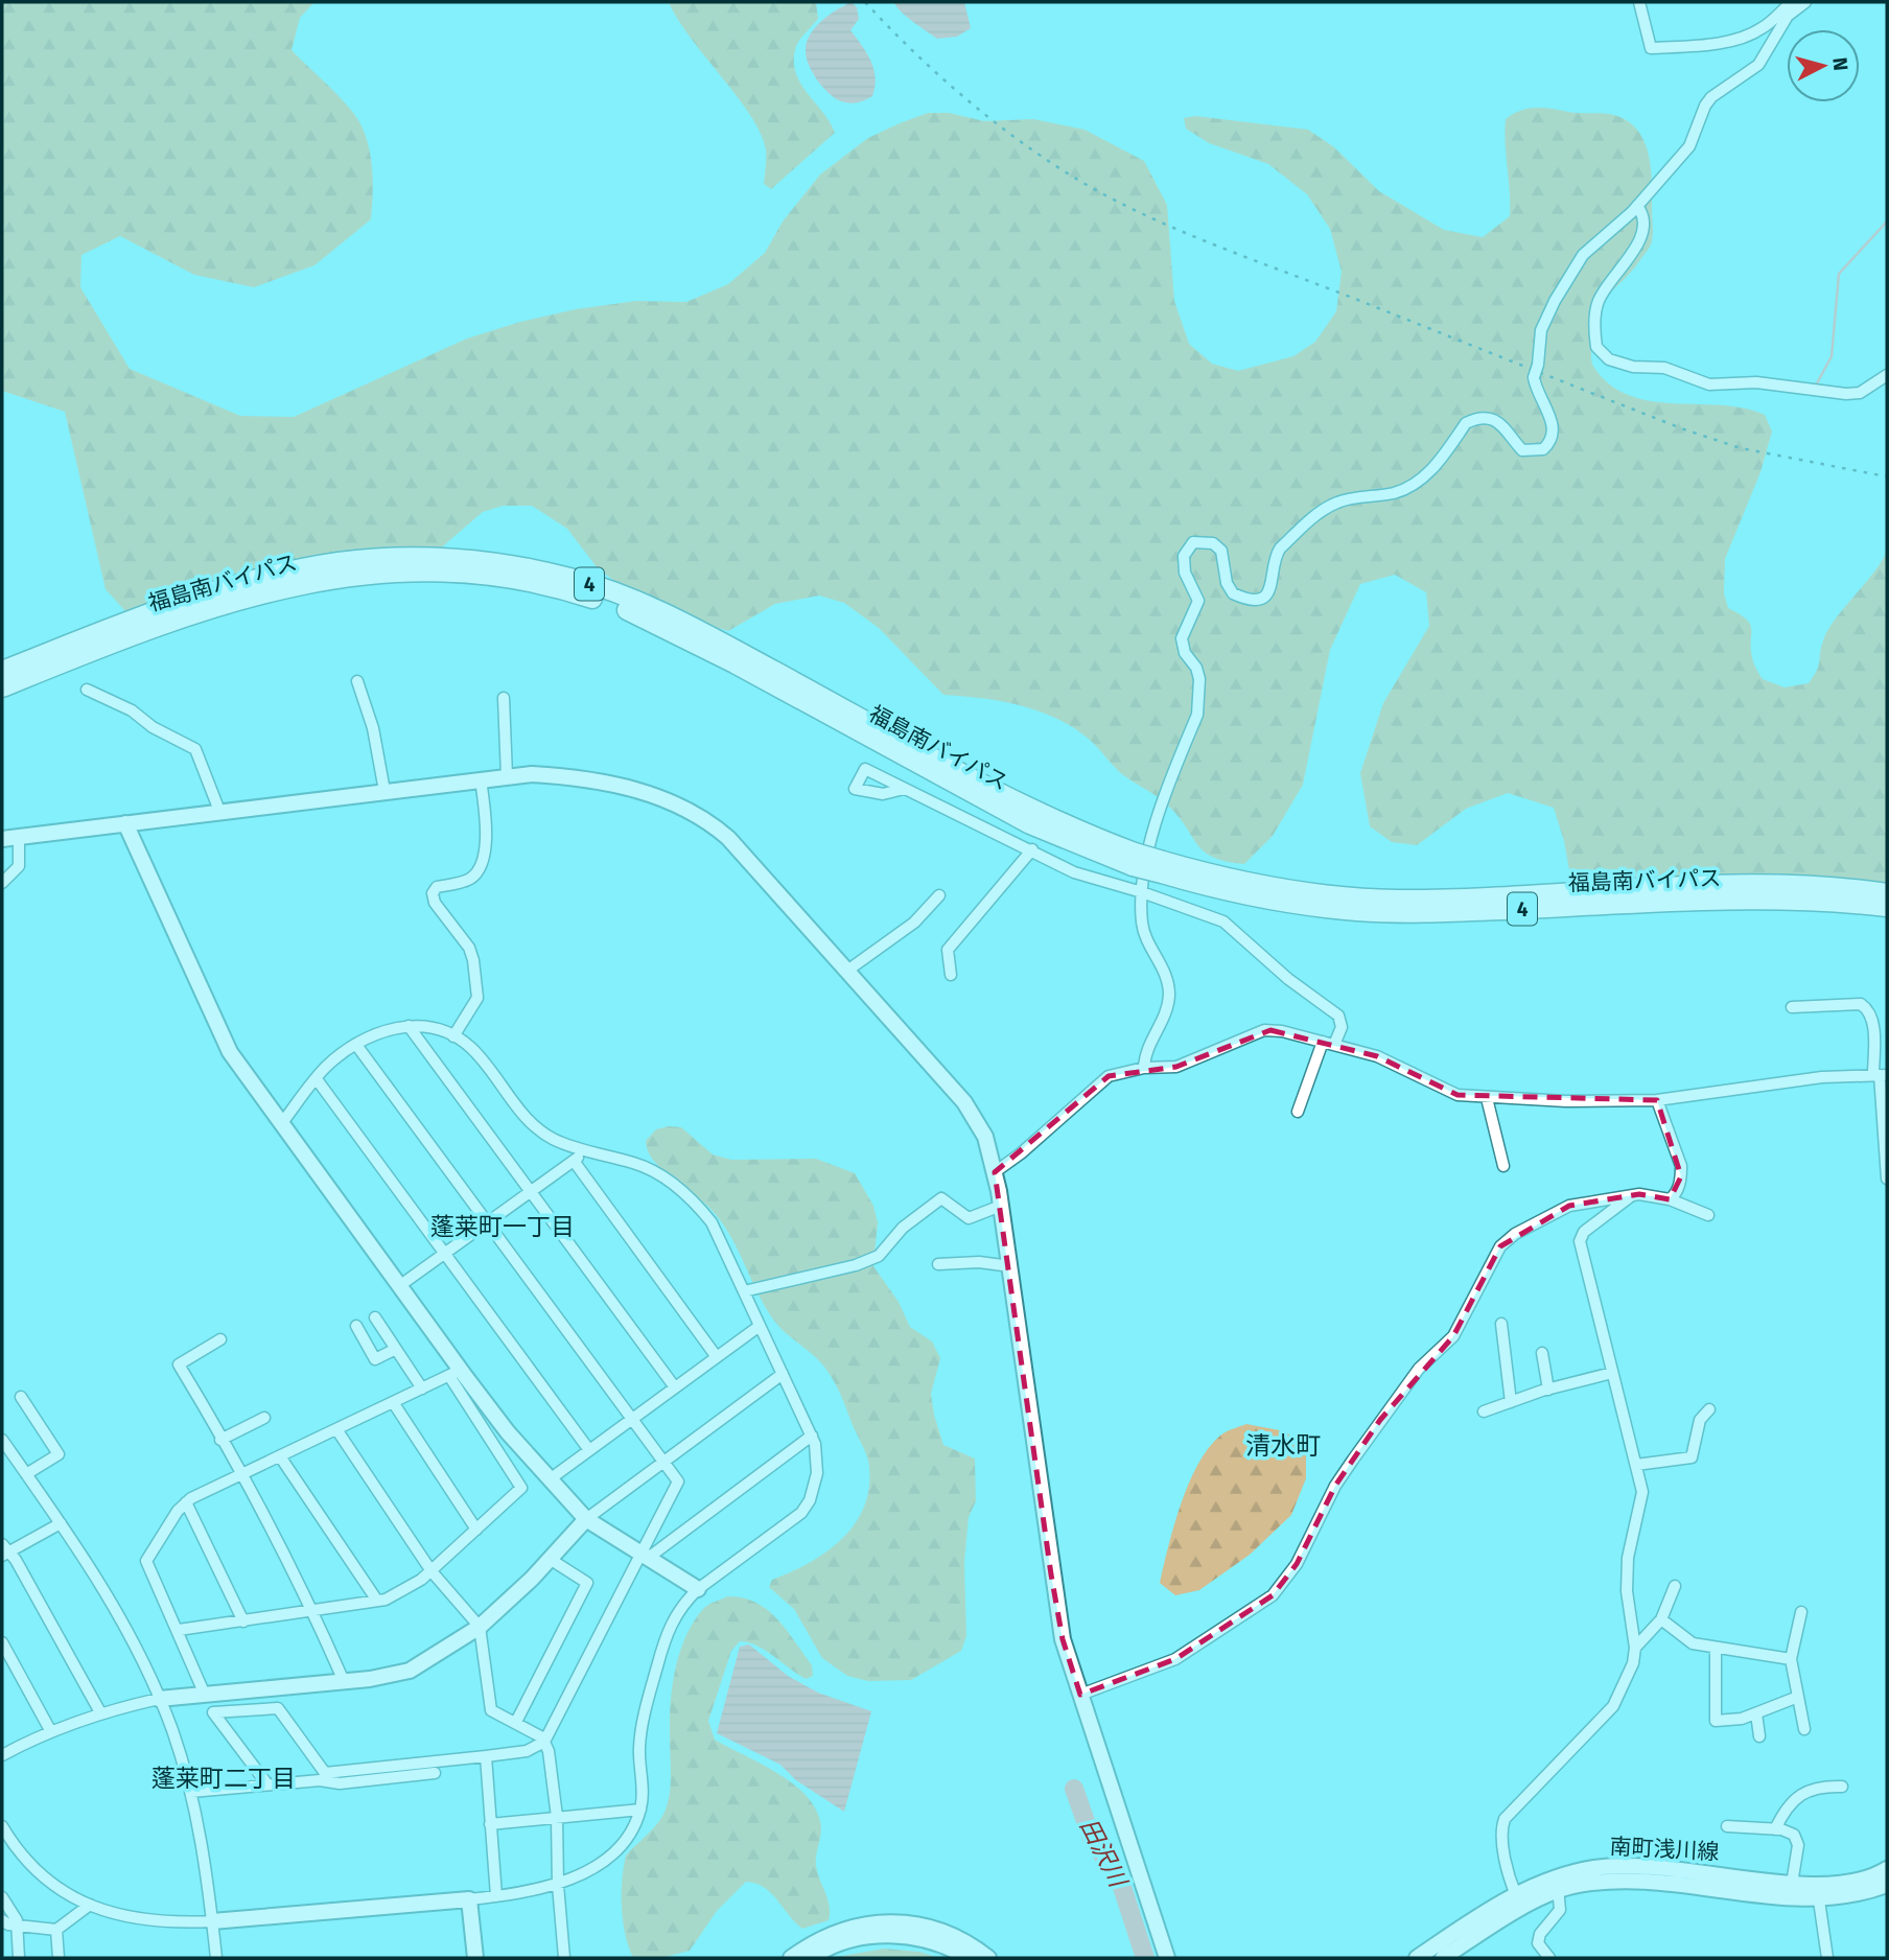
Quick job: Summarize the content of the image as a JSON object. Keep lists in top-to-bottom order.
{
  "streets": {
    "highway": ["福島南バイパス", "4"],
    "street": ["南町浅川線"]
  },
  "districts": ["蓬莱町一丁目", "清水町", "蓬莱町二丁目"],
  "water": ["田沢川"],
  "north": "right"
}
